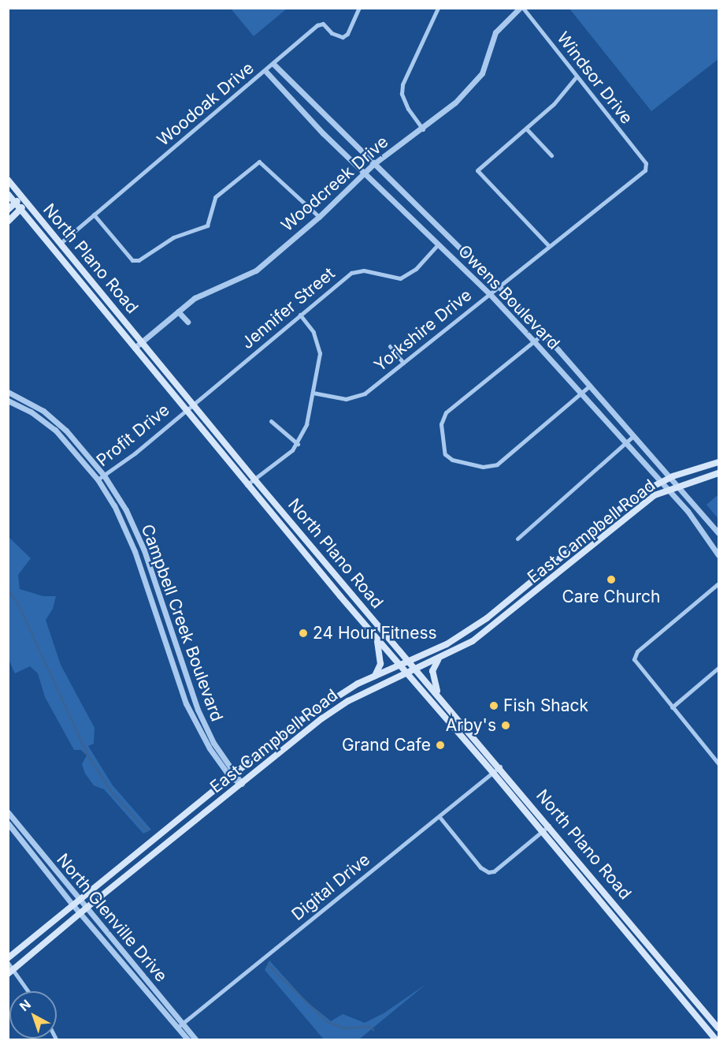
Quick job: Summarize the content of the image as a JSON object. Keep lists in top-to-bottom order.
{
  "streets": {
    "main road": ["North Plano Road", "East Campbell Road"],
    "street": [
      "Windsor Drive",
      "Woodoak Drive",
      "Woodcreek Drive",
      "Owens Boulevard",
      "Jennifer Street",
      "Yorkshire Drive",
      "Profit Drive",
      "Campbell Creek Boulevard",
      "Digital Drive",
      "North Glenville Drive"
    ]
  },
  "crossings": [
    ["Windsor Drive", "Woodcreek Drive"],
    ["Windsor Drive", "Yorkshire Drive"],
    ["Woodoak Drive", "North Plano Road"],
    ["Woodoak Drive", "Owens Boulevard"],
    ["Woodcreek Drive", "North Plano Road"],
    ["Woodcreek Drive", "Owens Boulevard"],
    ["North Plano Road", "Jennifer Street"],
    ["North Plano Road", "Profit Drive"],
    ["North Plano Road", "East Campbell Road"],
    ["North Plano Road", "Digital Drive"],
    ["Owens Boulevard", "Jennifer Street"],
    ["Owens Boulevard", "Yorkshire Drive"],
    ["Owens Boulevard", "East Campbell Road"],
    ["Jennifer Street", "Profit Drive"],
    ["Profit Drive", "Campbell Creek Boulevard"],
    ["East Campbell Road", "Campbell Creek Boulevard"],
    ["East Campbell Road", "North Glenville Drive"],
    ["Digital Drive", "North Glenville Drive"]
  ],
  "places": [
    "Care Church",
    "24 Hour Fitness",
    "Fish Shack",
    "Arby's",
    "Grand Cafe"
  ],
  "north": "top left"
}
